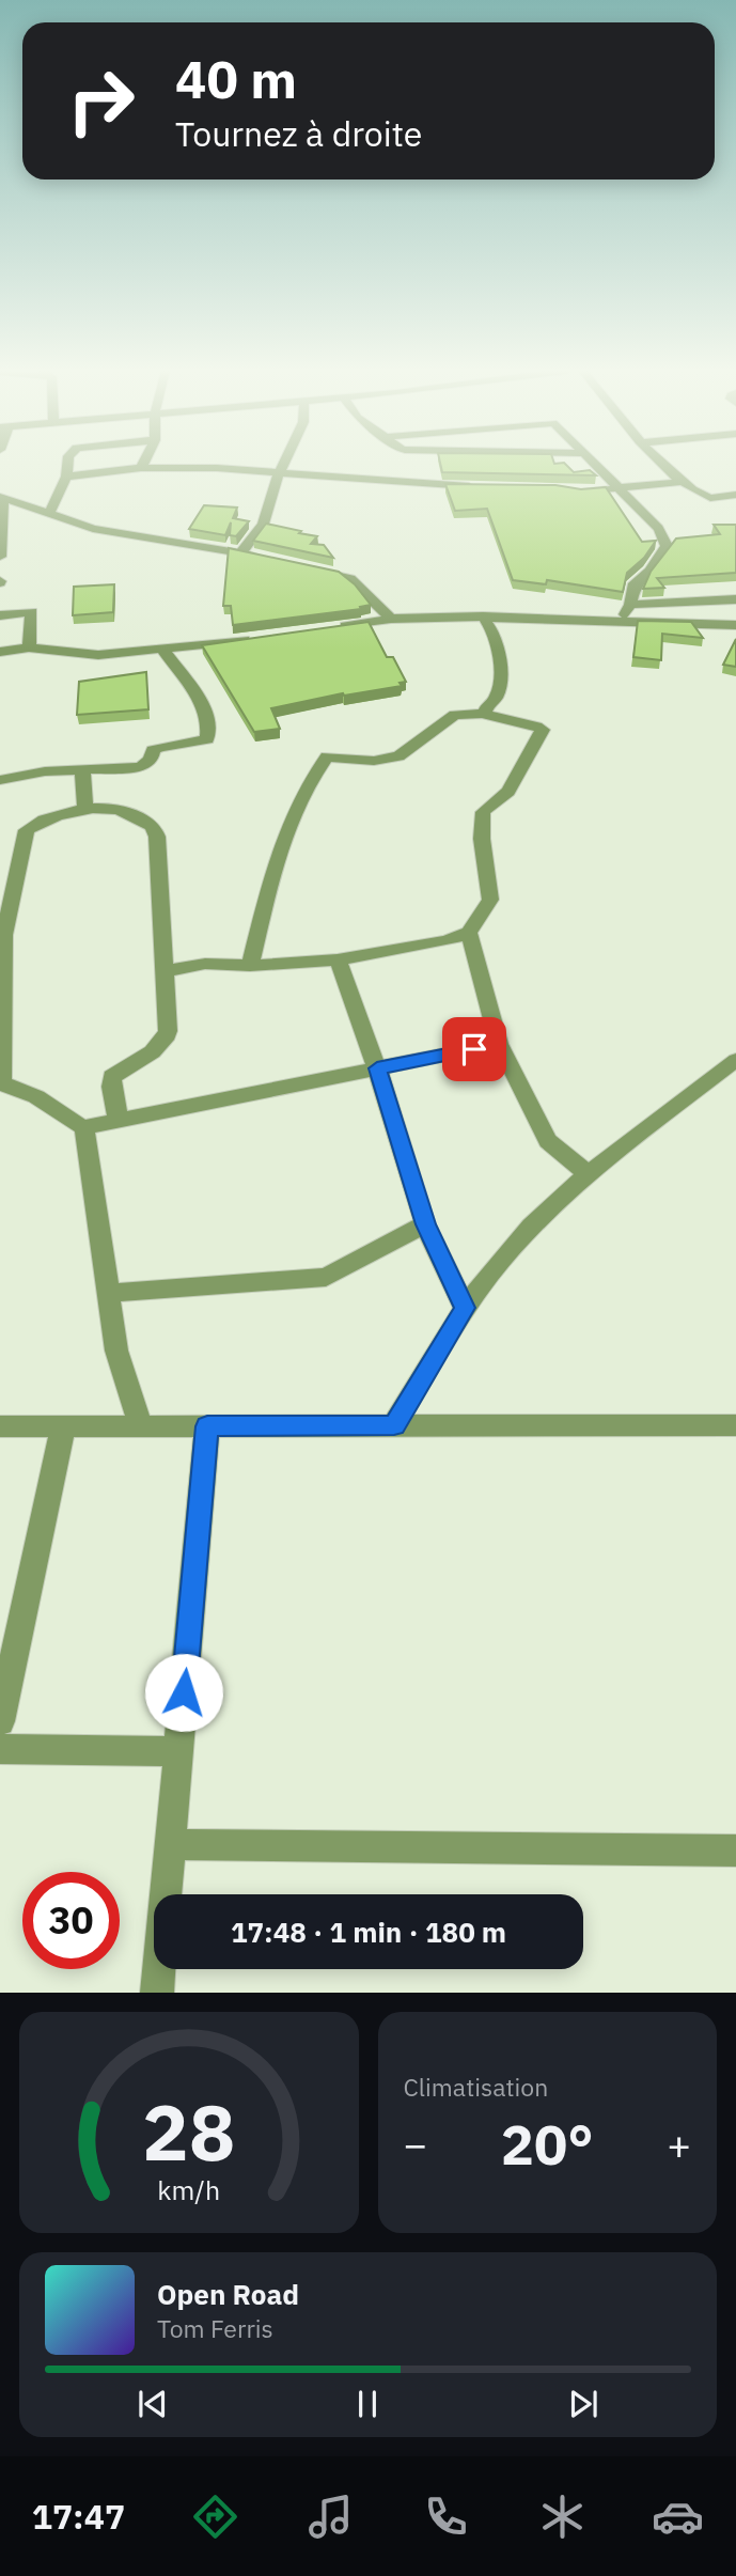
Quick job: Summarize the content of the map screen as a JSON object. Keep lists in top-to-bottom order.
{
  "page": {
    "turn": ["40 m", "Tournez à droite"],
    "limit": "30",
    "trip": "17:48 · 1 min · 180 m",
    "tile": "Climatisation",
    "heat": ["−", "20°", "+"],
    "song": ["Open Road", "Tom Ferris"],
    "tabs": "17:47",
    "gauge": ["28", "km/h"]
  }
}
